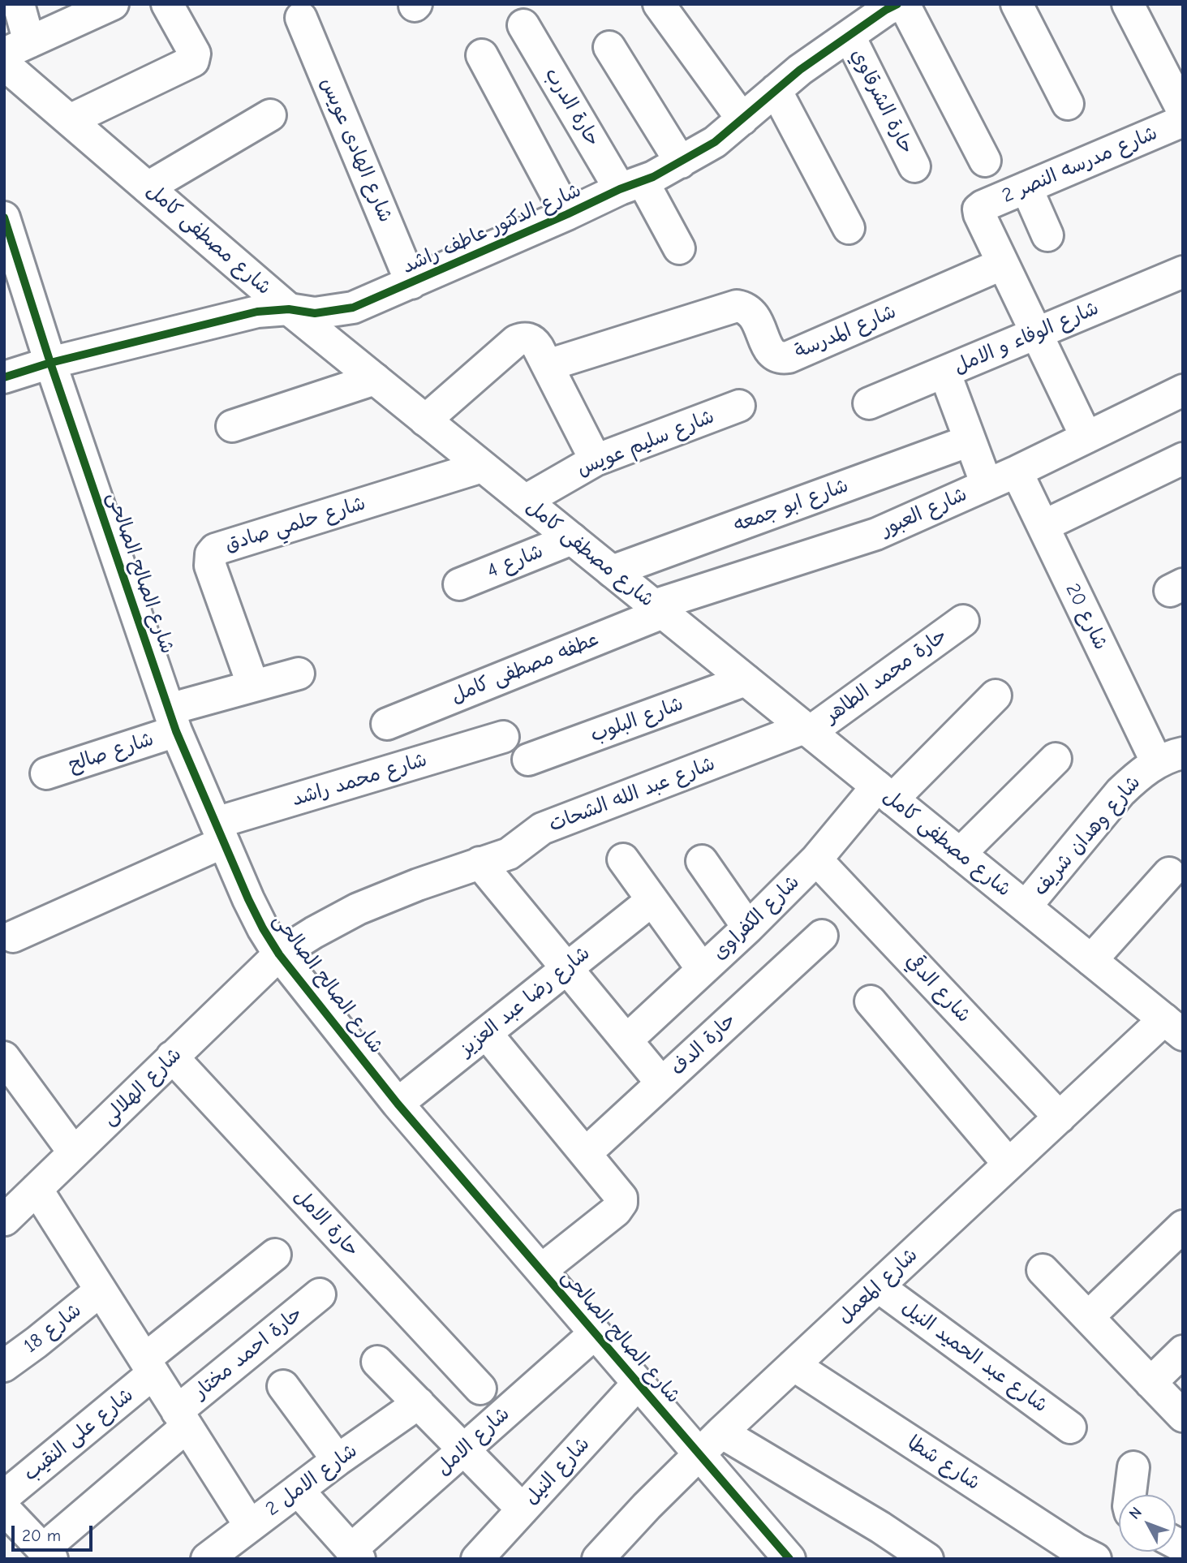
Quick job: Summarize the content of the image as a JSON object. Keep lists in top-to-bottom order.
{
  "streets": {
    "street": [
      "حارة الشرقاوي",
      "حارة الدرب",
      "شارع الهادى عويس",
      "شارع مدرسه النصر 2",
      "شارع الدكتور عاطف راشد",
      "شارع مصطفى كامل",
      "شارع المدرسة",
      "شارع الوفاء و الامل",
      "شارع سليم عويس",
      "شارع ابو جمعه",
      "شارع العبور",
      "شارع حلمي صادق",
      "شارع 4",
      "شارع الصالح الصالحى",
      "شارع 20",
      "عطفه مصطفى كامل",
      "حارة محمد الطاهر",
      "شارع البلوب",
      "شارع صالح",
      "شارع محمد راشد",
      "شارع عبد الله الشحات",
      "شارع وهدان شريف",
      "شارع الكفراوى",
      "شارع الدقي",
      "شارع رضا عبد العزيز",
      "حارة الدف",
      "شارع الهلالى",
      "حارة الامل",
      "شارع المعمل",
      "شارع 18",
      "حارة احمد مختار",
      "شارع عبد الحميد النيل",
      "شارع على النقيب",
      "شارع الامل",
      "شارع شطا",
      "شارع النيل",
      "شارع الامل 2"
    ]
  },
  "crossings": [
    ["حارة الشرقاوي", "شارع الدكتور عاطف راشد"],
    ["حارة الدرب", "شارع الدكتور عاطف راشد"],
    ["شارع الهادى عويس", "شارع الدكتور عاطف راشد"],
    ["شارع مدرسه النصر 2", "شارع المدرسة"],
    ["شارع الدكتور عاطف راشد", "شارع مصطفى كامل"],
    ["شارع الدكتور عاطف راشد", "شارع الصالح الصالحى"],
    ["شارع مصطفى كامل", "شارع سليم عويس"],
    ["شارع مصطفى كامل", "شارع ابو جمعه"],
    ["شارع مصطفى كامل", "شارع العبور"],
    ["شارع مصطفى كامل", "شارع حلمي صادق"],
    ["شارع مصطفى كامل", "شارع 4"],
    ["شارع مصطفى كامل", "عطفه مصطفى كامل"],
    ["شارع مصطفى كامل", "حارة محمد الطاهر"],
    ["شارع مصطفى كامل", "شارع البلوب"],
    ["شارع مصطفى كامل", "شارع عبد الله الشحات"],
    ["شارع مصطفى كامل", "شارع وهدان شريف"],
    ["شارع مصطفى كامل", "شارع الكفراوى"],
    ["شارع مصطفى كامل", "شارع المعمل"],
    ["شارع العبور", "شارع 20"],
    ["شارع العبور", "عطفه مصطفى كامل"],
    ["شارع حلمي صادق", "شارع صالح"],
    ["شارع الصالح الصالحى", "شارع صالح"],
    ["شارع الصالح الصالحى", "شارع محمد راشد"],
    ["شارع الصالح الصالحى", "شارع عبد الله الشحات"],
    ["شارع الصالح الصالحى", "شارع رضا عبد العزيز"],
    ["شارع الصالح الصالحى", "شارع الهلالى"],
    ["شارع الصالح الصالحى", "شارع المعمل"],
    ["شارع الصالح الصالحى", "شارع الامل"],
    ["شارع الصالح الصالحى", "شارع النيل"],
    ["شارع 20", "شارع وهدان شريف"],
    ["حارة محمد الطاهر", "شارع عبد الله الشحات"],
    ["شارع عبد الله الشحات", "شارع الهلالى"],
    ["شارع الكفراوى", "شارع الدقي"],
    ["شارع الدقي", "شارع المعمل"],
    ["شارع الهلالى", "حارة الامل"],
    ["شارع المعمل", "شارع عبد الحميد النيل"],
    ["شارع المعمل", "شارع شطا"]
  ],
  "scale_bar": "20 m",
  "north": "top left"
}
